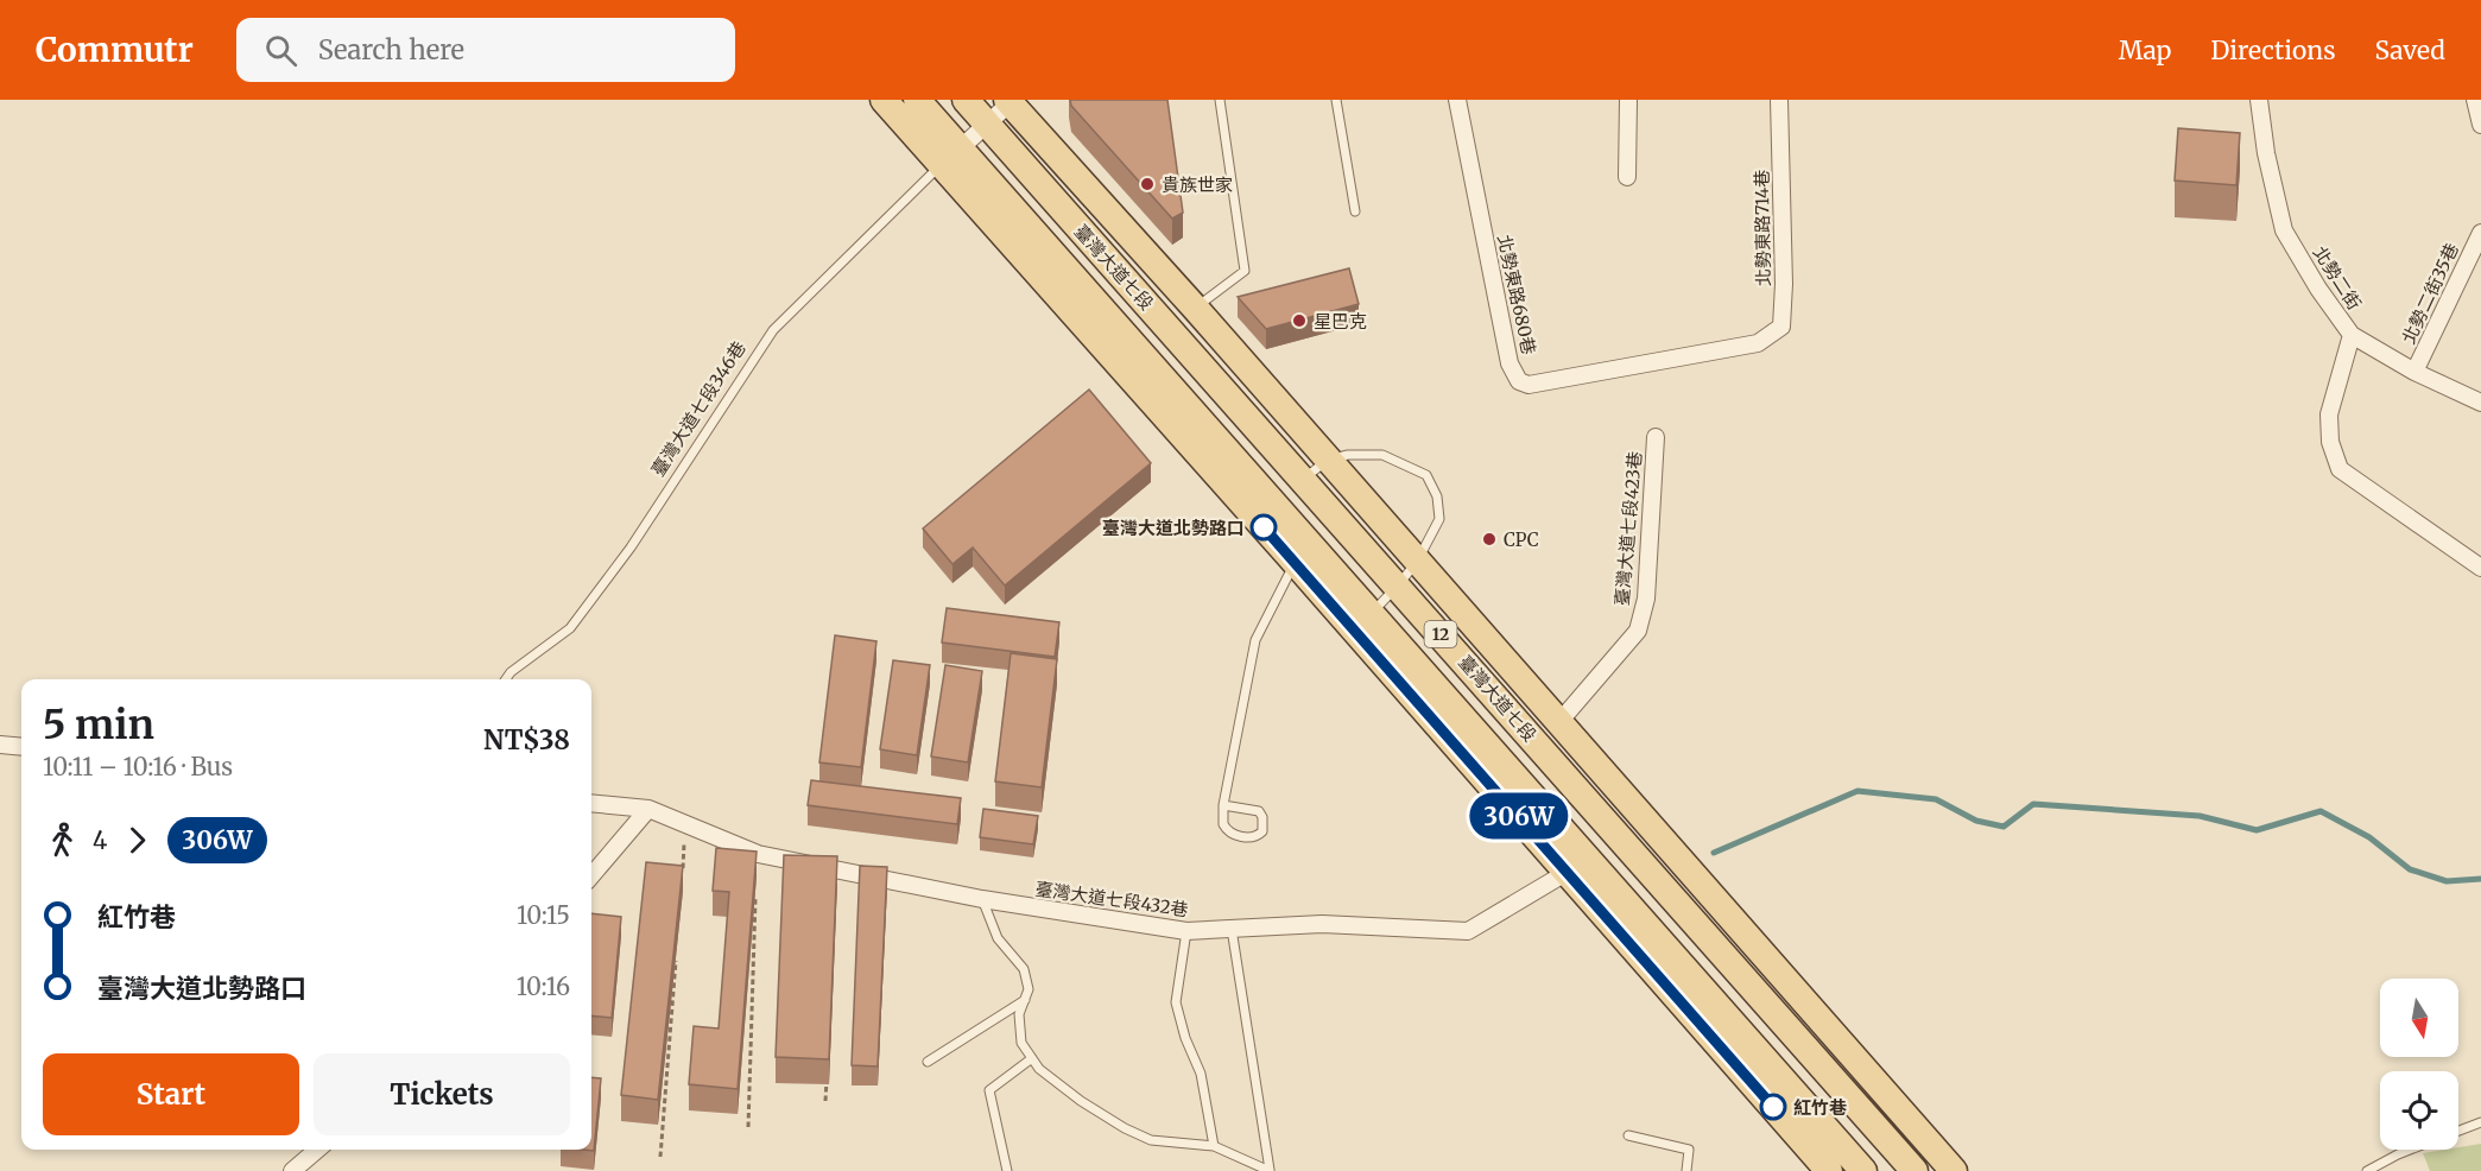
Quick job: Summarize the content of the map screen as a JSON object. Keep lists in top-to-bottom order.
{
  "streets": {
    "main road": ["臺灣大道七段", "12"],
    "street": [
      "北勢東路714巷",
      "北勢二街",
      "北勢二街35巷",
      "北勢東路680巷",
      "臺灣大道七段423巷",
      "臺灣大道七段432巷"
    ],
    "lane": ["臺灣大道七段346巷"]
  },
  "crossings": [
    ["北勢東路714巷", "北勢東路680巷"],
    ["臺灣大道七段", "臺灣大道七段423巷"],
    ["北勢二街", "北勢二街35巷"],
    ["臺灣大道七段346巷", "12"],
    ["12", "臺灣大道七段432巷"]
  ],
  "places": [
    "貴族世家",
    "星巴克",
    "臺灣大道北勢路口",
    "CPC",
    "紅竹巷"
  ],
  "lines": ["bus line 306W"],
  "north": "bottom",
  "page": {
    "header": "Commutr",
    "search": "Search here",
    "nav": ["Map", "Directions", "Saved"],
    "on_map": "306W",
    "heading": ["5 min", "10:11 – 10:16 · Bus", "NT$38"],
    "legs": ["4", "306W"],
    "list": [
      {
        "name": "紅竹巷",
        "value": "10:15"
      },
      {
        "name": "臺灣大道北勢路口",
        "value": "10:16"
      }
    ],
    "buttons": ["Start", "Tickets"]
  }
}
